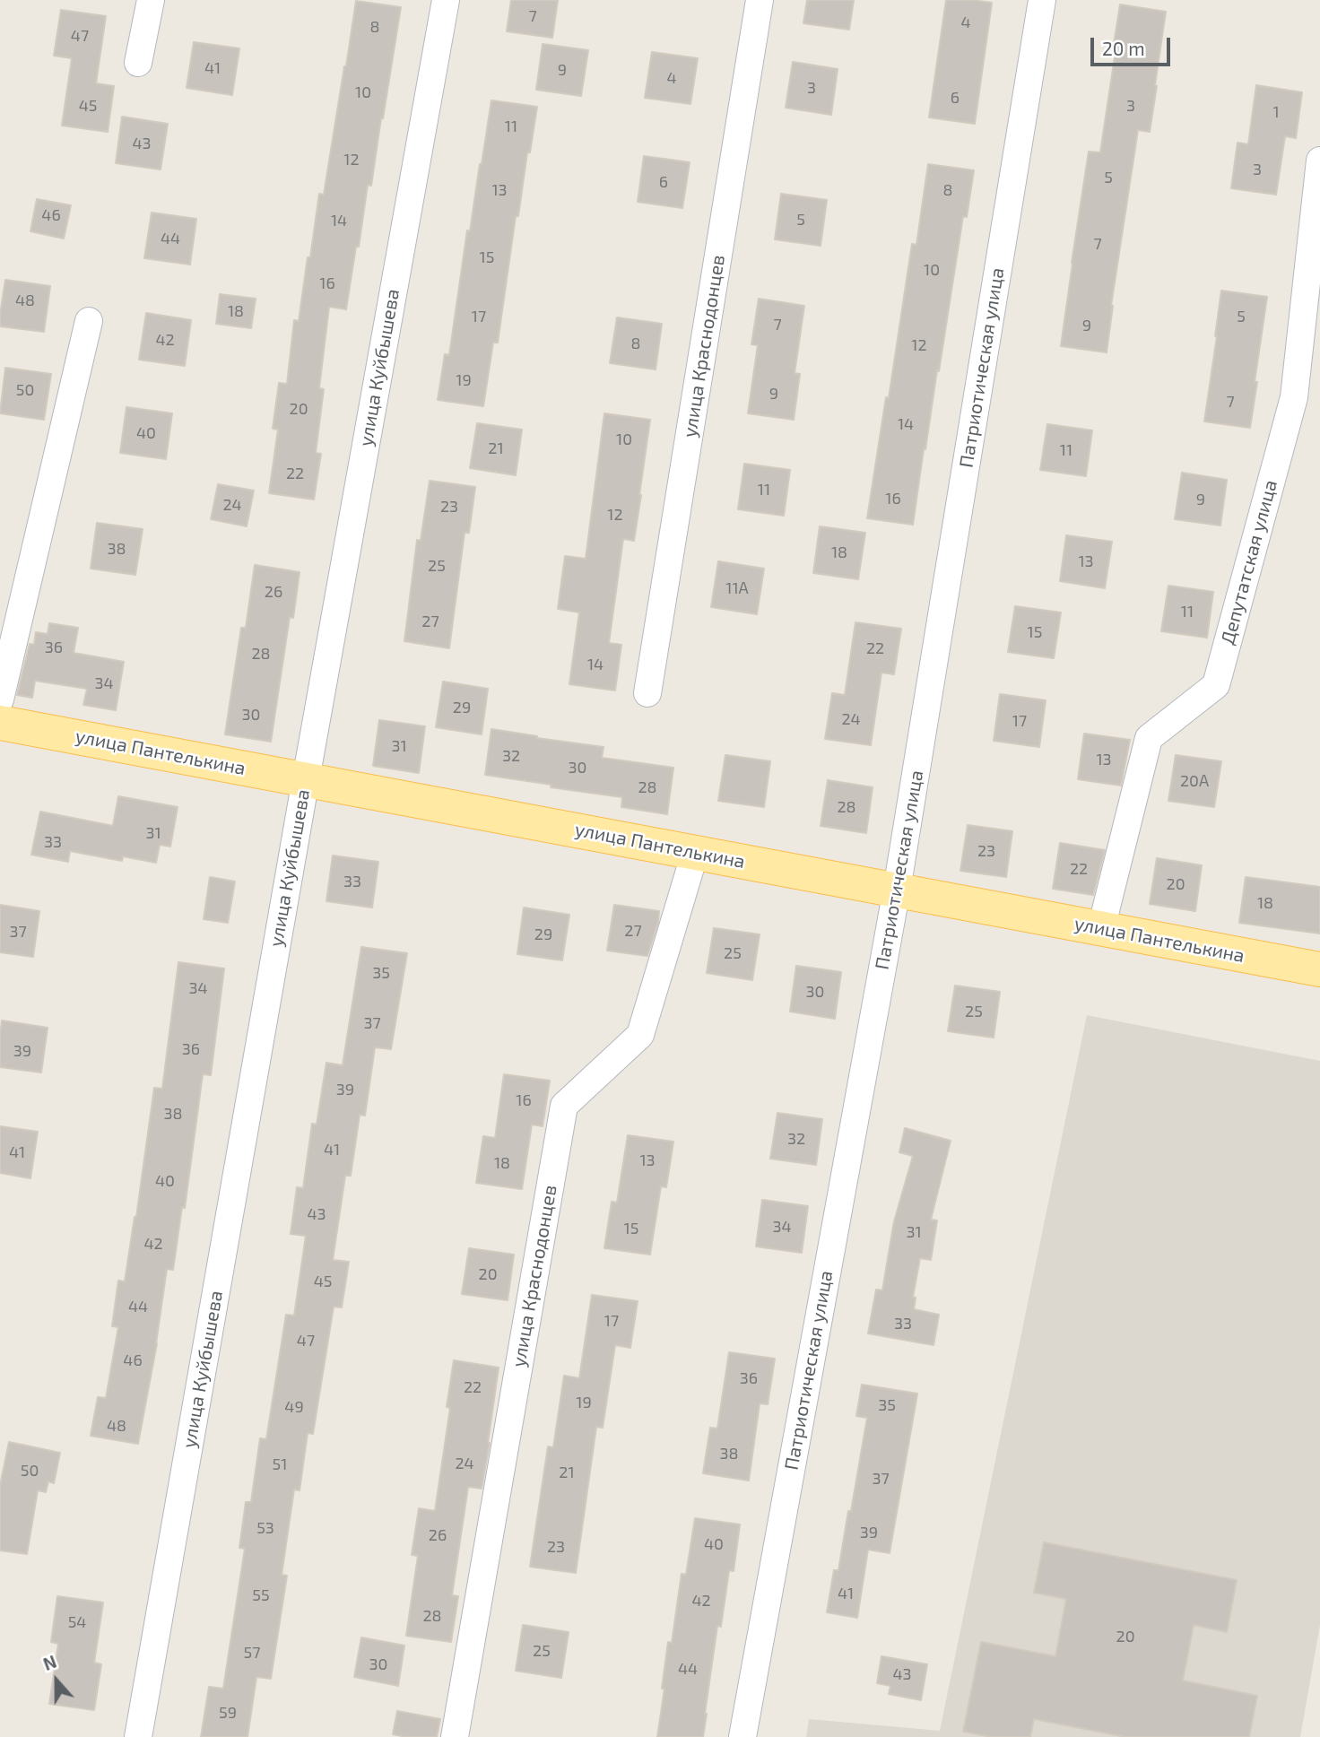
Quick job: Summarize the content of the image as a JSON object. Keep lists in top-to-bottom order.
{
  "streets": {
    "main road": ["улица Пантелькина"],
    "street": [
      "улица Краснодонцев",
      "улица Куйбышева",
      "Патриотическая улица",
      "Депутатская улица"
    ]
  },
  "crossings": [
    ["улица Краснодонцев", "улица Пантелькина"],
    ["улица Куйбышева", "улица Пантелькина"],
    ["Патриотическая улица", "улица Пантелькина"],
    ["Депутатская улица", "улица Пантелькина"]
  ],
  "house_numbers": [
    "7",
    "4",
    "8",
    "47",
    "41",
    "9",
    "4",
    "3",
    "10",
    "6",
    "45",
    "3",
    "1",
    "11",
    "43",
    "12",
    "3",
    "5",
    "6",
    "13",
    "8",
    "46",
    "5",
    "14",
    "44",
    "7",
    "15",
    "10",
    "16",
    "48",
    "18",
    "17",
    "5",
    "7",
    "9",
    "42",
    "8",
    "12",
    "19",
    "50",
    "9",
    "7",
    "20",
    "14",
    "40",
    "10",
    "21",
    "11",
    "22",
    "11",
    "16",
    "9",
    "24",
    "23",
    "12",
    "38",
    "18",
    "13",
    "25",
    "11А",
    "26",
    "11",
    "27",
    "15",
    "36",
    "22",
    "28",
    "14",
    "34",
    "29",
    "30",
    "24",
    "17",
    "31",
    "32",
    "13",
    "30",
    "20А",
    "28",
    "28",
    "31",
    "33",
    "23",
    "22",
    "33",
    "20",
    "18",
    "27",
    "37",
    "29",
    "25",
    "35",
    "34",
    "30",
    "25",
    "37",
    "36",
    "39",
    "39",
    "16",
    "38",
    "32",
    "41",
    "41",
    "13",
    "18",
    "40",
    "43",
    "34",
    "15",
    "31",
    "42",
    "20",
    "45",
    "44",
    "17",
    "33",
    "47",
    "46",
    "36",
    "22",
    "19",
    "35",
    "49",
    "48",
    "38",
    "24",
    "51",
    "50",
    "21",
    "37",
    "53",
    "39",
    "26",
    "40",
    "23",
    "41",
    "55",
    "42",
    "28",
    "54",
    "20",
    "25",
    "57",
    "30",
    "44",
    "43",
    "59"
  ],
  "scale_bar": "20 m",
  "north": "top"
}
